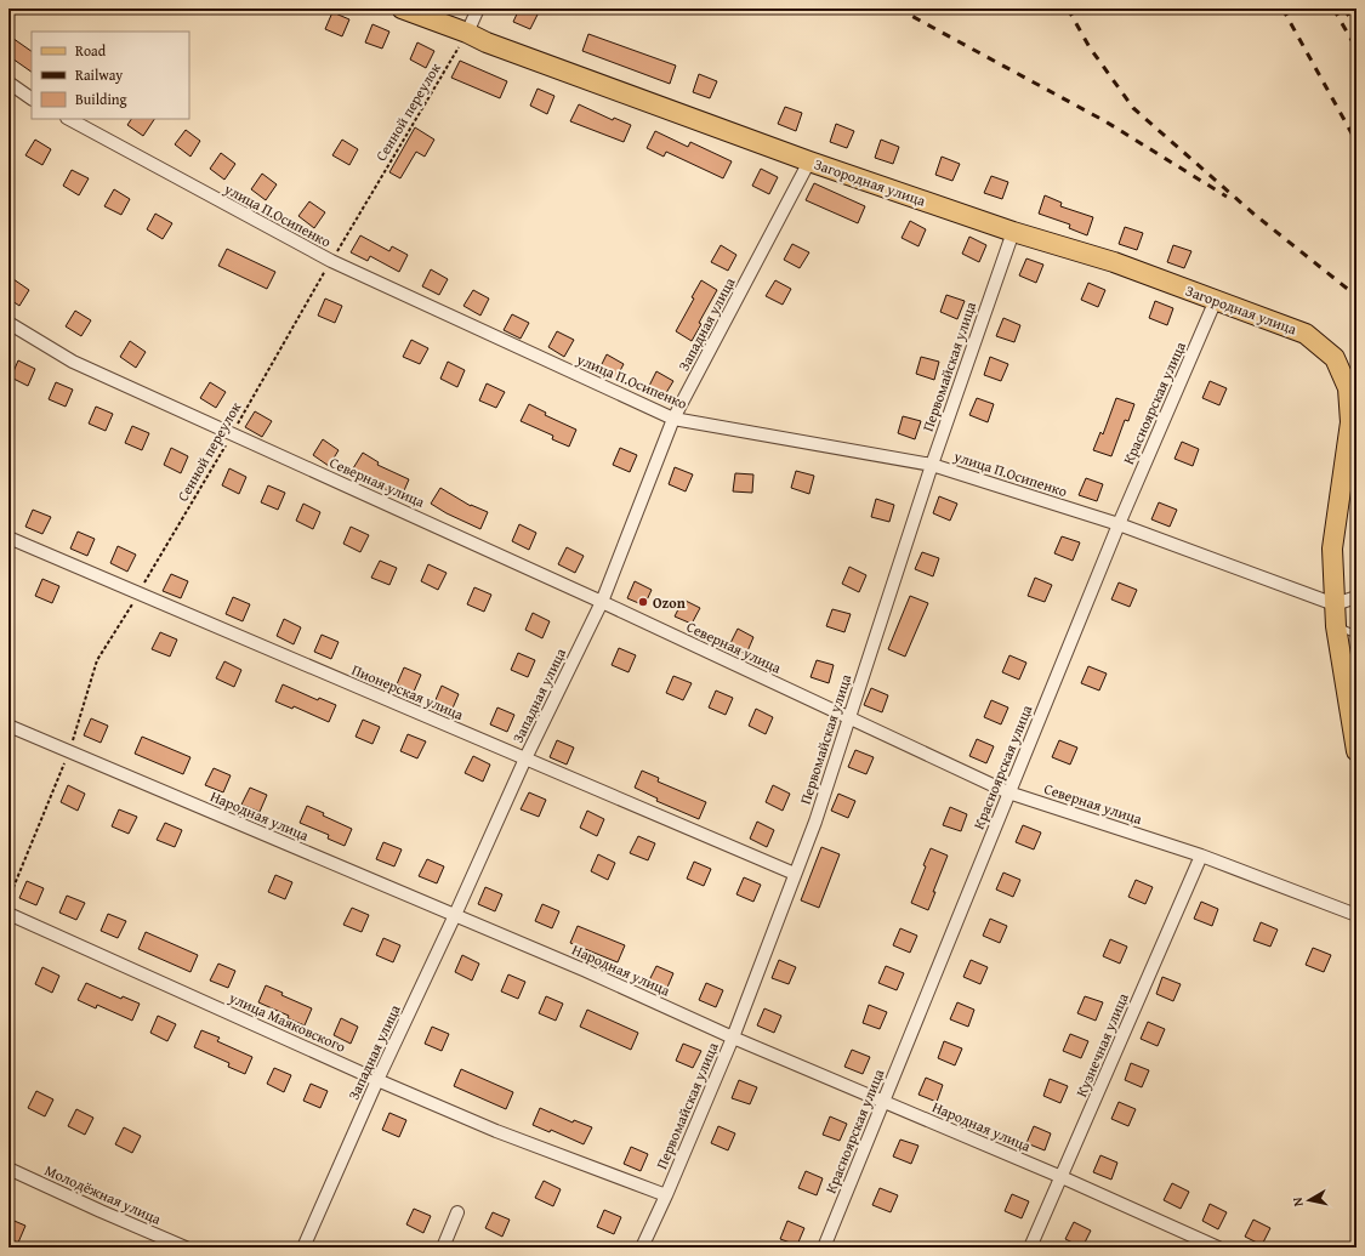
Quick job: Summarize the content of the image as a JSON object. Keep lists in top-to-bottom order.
{
  "streets": {
    "main road": ["Загородная улица"],
    "street": [
      "улица П.Осипенко",
      "Западная улица",
      "Первомайская улица",
      "Красноярская улица",
      "Северная улица",
      "Пионерская улица",
      "Народная улица",
      "улица Маяковского",
      "Кузнечная улица",
      "Молодёжная улица"
    ],
    "path": ["Сенной переулок"]
  },
  "crossings": [
    ["Сенной переулок", "Загородная улица"],
    ["Сенной переулок", "улица П.Осипенко"],
    ["Сенной переулок", "Северная улица"],
    ["Сенной переулок", "Пионерская улица"],
    ["Сенной переулок", "Народная улица"],
    ["Загородная улица", "улица П.Осипенко"],
    ["Загородная улица", "Западная улица"],
    ["Загородная улица", "Первомайская улица"],
    ["Загородная улица", "Красноярская улица"],
    ["улица П.Осипенко", "Западная улица"],
    ["улица П.Осипенко", "Первомайская улица"],
    ["улица П.Осипенко", "Красноярская улица"],
    ["Западная улица", "Северная улица"],
    ["Западная улица", "Пионерская улица"],
    ["Западная улица", "Народная улица"],
    ["Западная улица", "улица Маяковского"],
    ["Первомайская улица", "Северная улица"],
    ["Первомайская улица", "Пионерская улица"],
    ["Первомайская улица", "Народная улица"],
    ["Первомайская улица", "улица Маяковского"],
    ["Красноярская улица", "Северная улица"],
    ["Красноярская улица", "Народная улица"],
    ["Северная улица", "Кузнечная улица"],
    ["Народная улица", "Кузнечная улица"]
  ],
  "places": ["Ozon"],
  "legend": ["Road", "Railway", "Building"],
  "north": "left"
}
